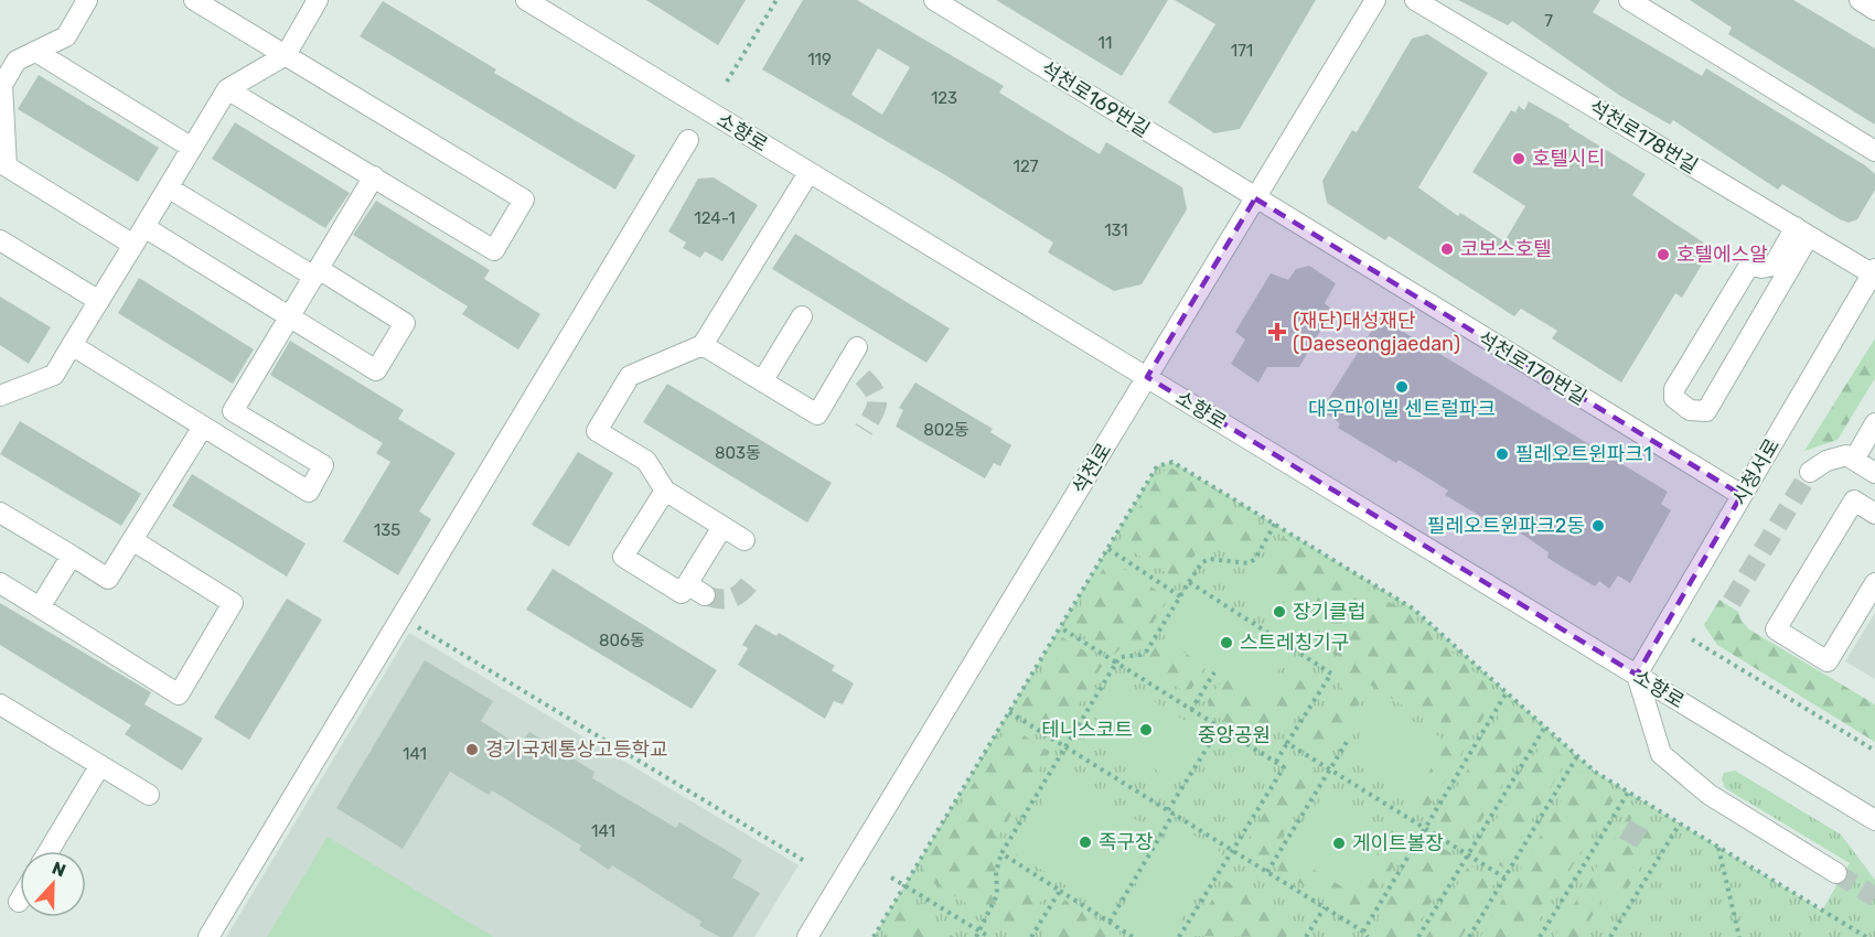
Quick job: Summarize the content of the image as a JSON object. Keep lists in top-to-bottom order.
{
  "streets": {
    "street": [
      "석천로169번길",
      "소향로",
      "석천로178번길",
      "석천로170번길",
      "석천로",
      "시청서로"
    ]
  },
  "crossings": [
    ["석천로169번길", "석천로170번길"],
    ["석천로169번길", "석천로"],
    ["소향로", "석천로"],
    ["소향로", "시청서로"],
    ["석천로178번길", "시청서로"],
    ["석천로170번길", "석천로"],
    ["석천로170번길", "시청서로"]
  ],
  "parks": ["중앙공원"],
  "places": {
    "other": [
      "호텔시티",
      "코보스호텔",
      "호텔에스알",
      "대우마이빌 센트럴파크",
      "필레오트윈파크1",
      "필레오트윈파크2동",
      "장기클럽",
      "스트레칭기구",
      "테니스코트",
      "경기국제통상고등학교",
      "족구장",
      "게이트볼장"
    ],
    "health": ["(재단)대성재단 (Daeseongjaedan)"]
  },
  "house_numbers": [
    "7",
    "11",
    "171",
    "119",
    "123",
    "127",
    "124-1",
    "131",
    "802동",
    "803동",
    "135",
    "806동",
    "141",
    "141"
  ],
  "north": "top"
}
